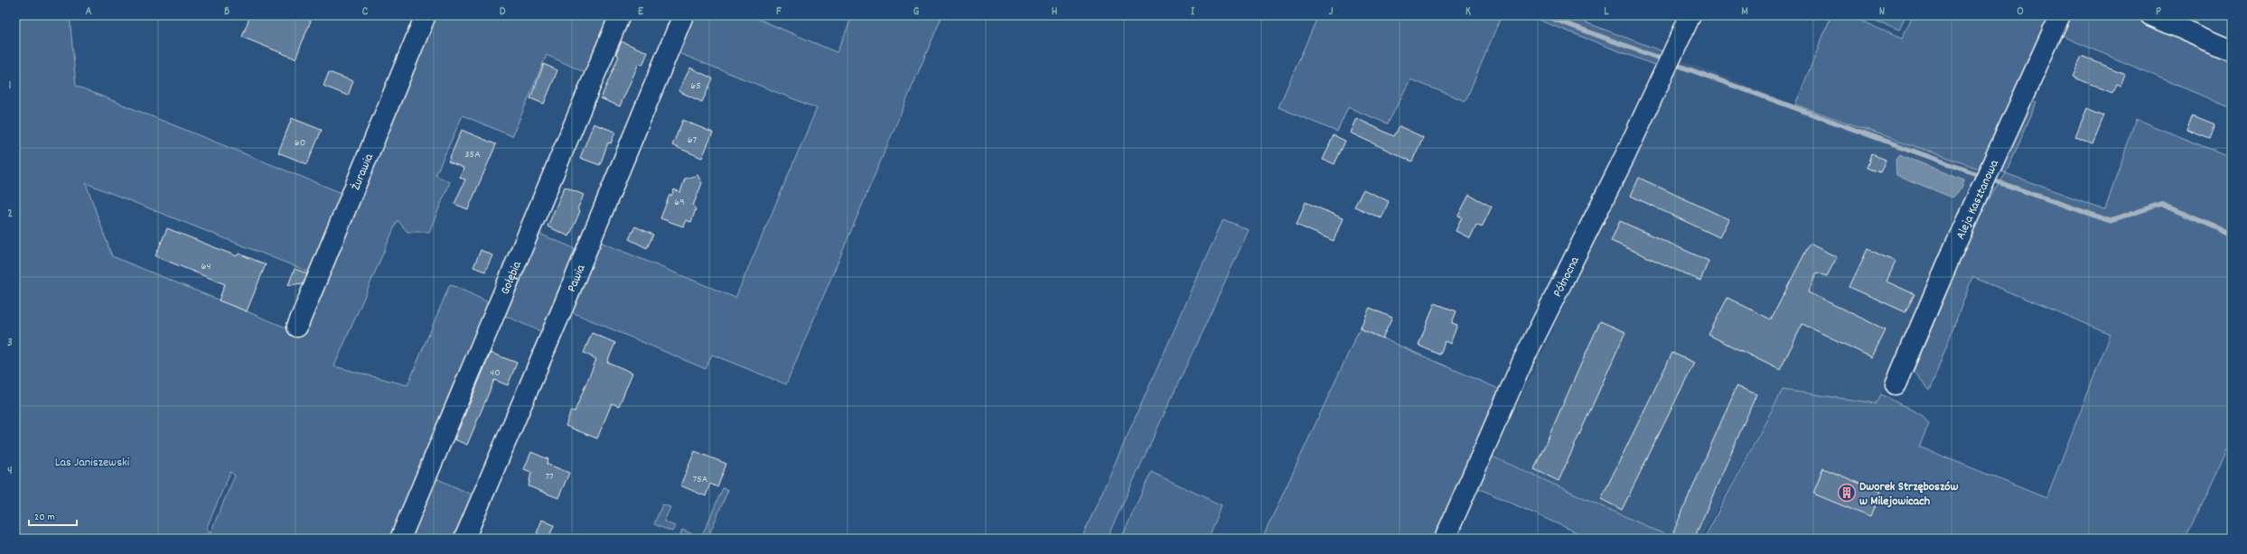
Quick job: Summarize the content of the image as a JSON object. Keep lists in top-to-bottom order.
{
  "streets": {
    "street": [
      "Żurawia",
      "Aleja Kasztanowa",
      "Północna",
      "Gołębia",
      "Pawia"
    ]
  },
  "parks": ["Las Janiszewski"],
  "places": {
    "building": ["Dworek Strzęboszów w Milejowicach"]
  },
  "house_numbers": [
    "65",
    "67",
    "60",
    "35A",
    "69",
    "64",
    "40",
    "77",
    "75A"
  ],
  "scale_bar": "20 m",
  "grid": {
    "columns": [
      "A",
      "B",
      "C",
      "D",
      "E",
      "F",
      "G",
      "H",
      "I",
      "J",
      "K",
      "L",
      "M",
      "N",
      "O",
      "P"
    ],
    "rows": [
      "1",
      "2",
      "3",
      "4"
    ]
  }
}
